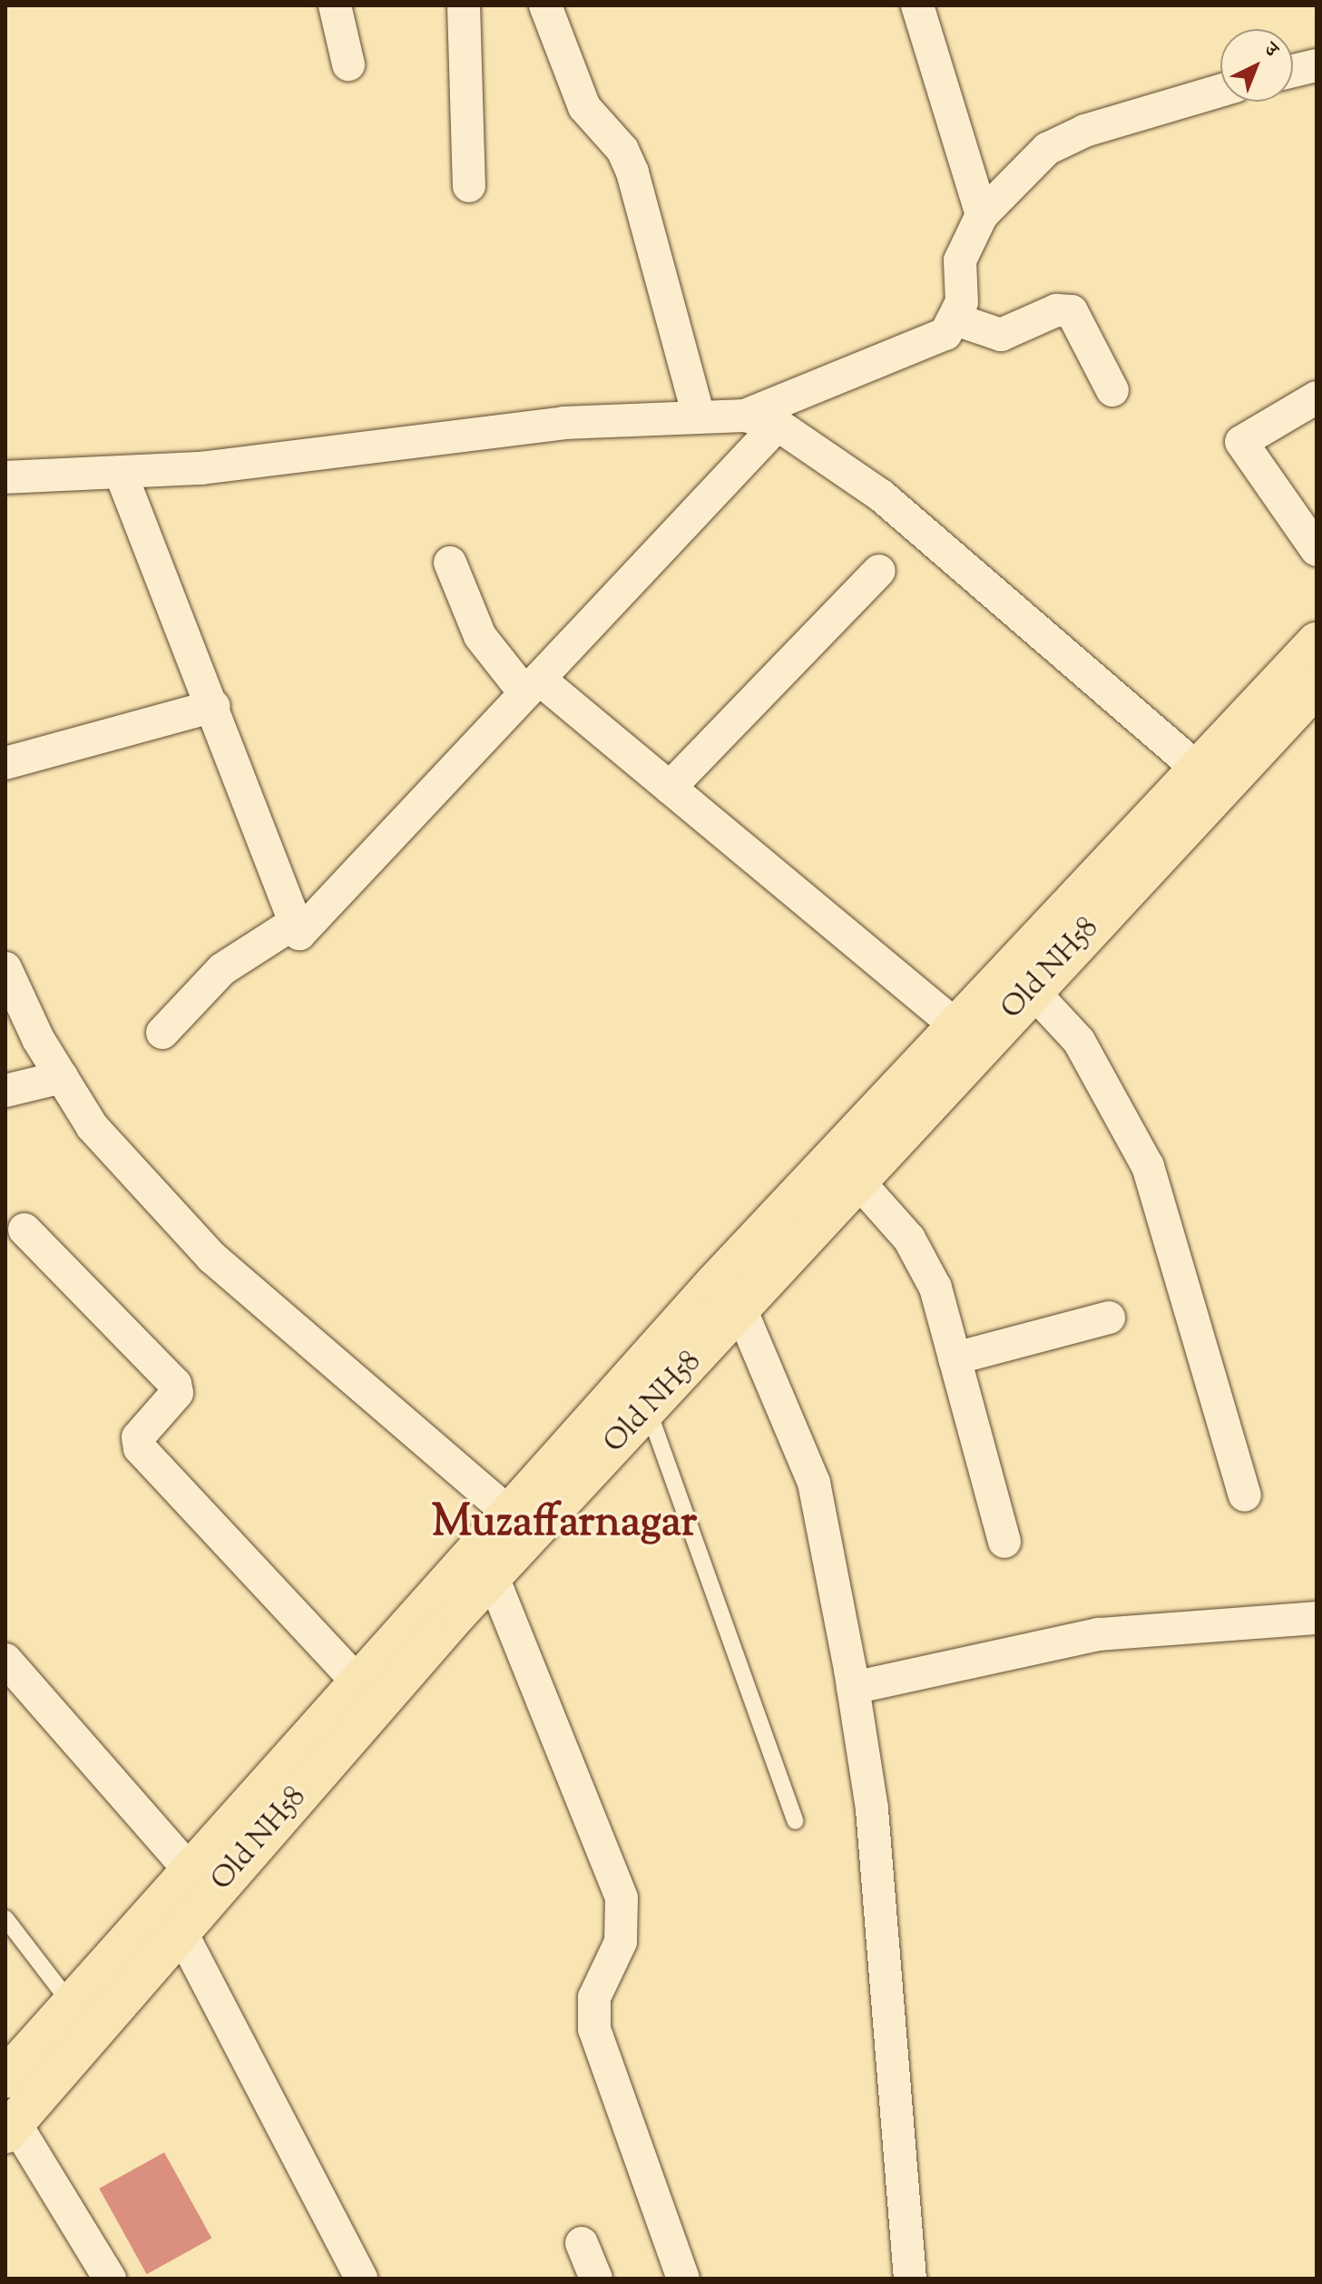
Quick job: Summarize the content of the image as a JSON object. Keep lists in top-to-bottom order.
{
  "streets": {
    "main road": ["Old NH58"]
  },
  "districts": ["Muzaffarnagar"],
  "north": "top right"
}
